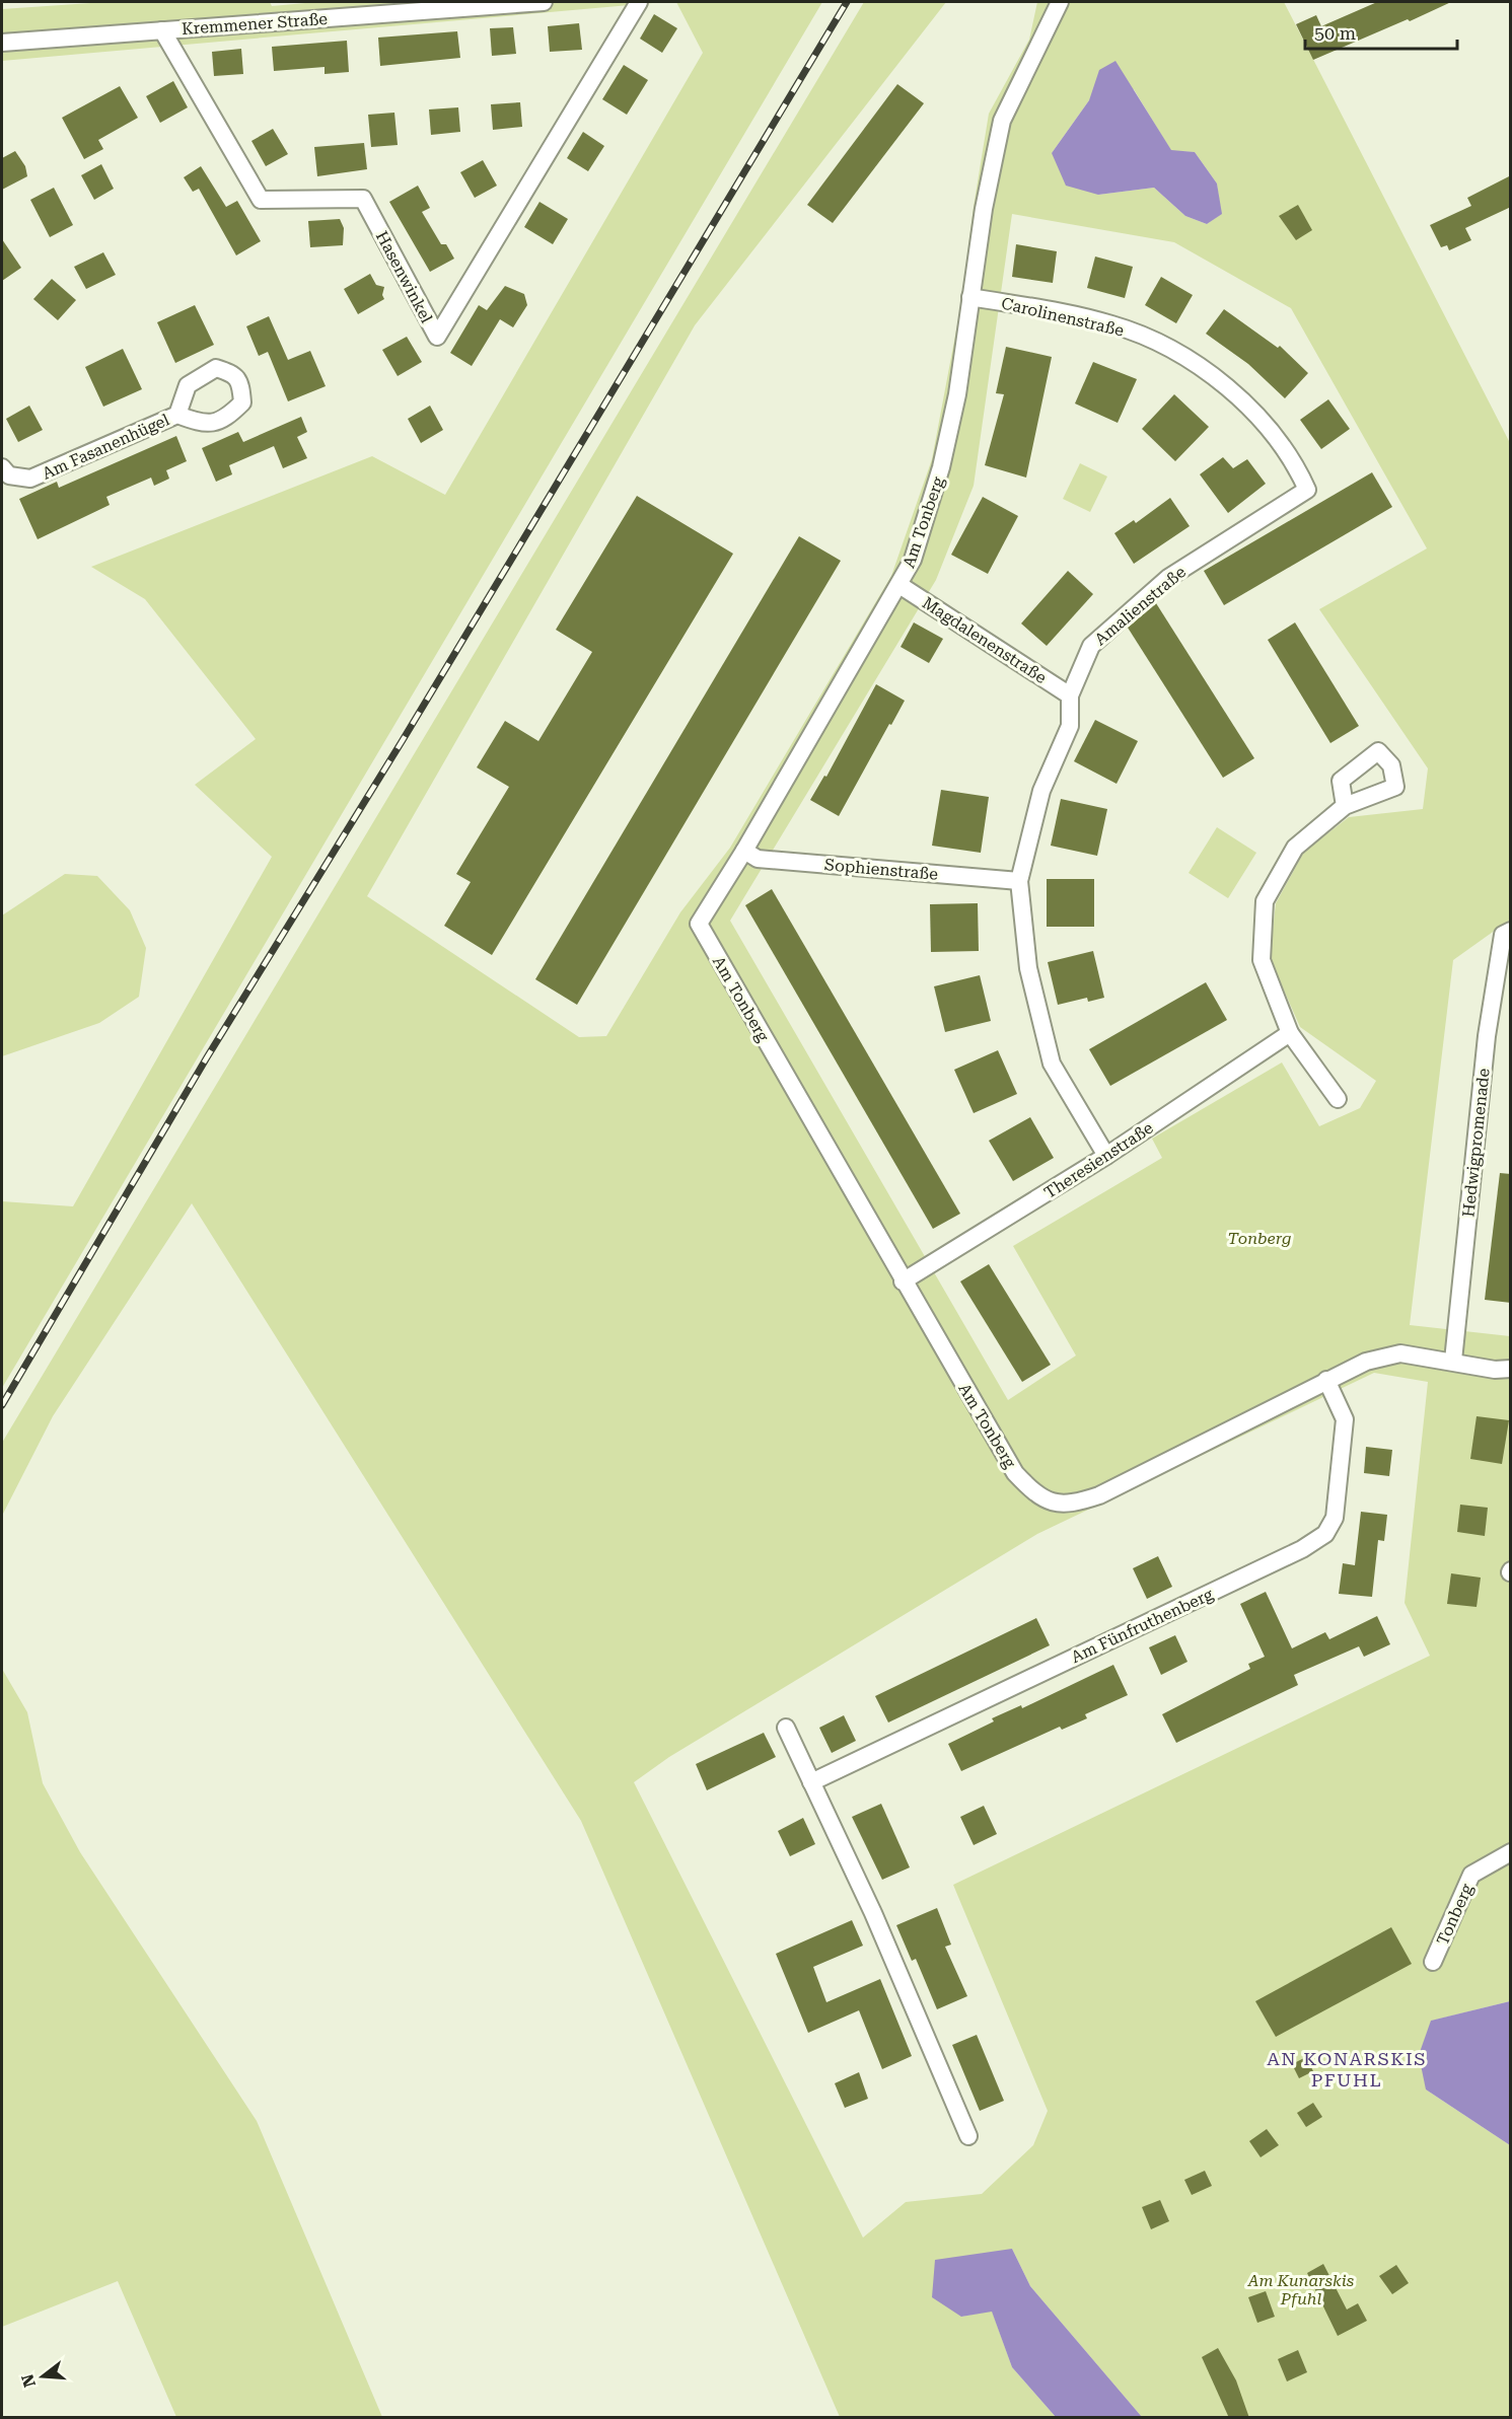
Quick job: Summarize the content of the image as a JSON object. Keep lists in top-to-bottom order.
{
  "streets": {
    "street": [
      "Kremmener Straße",
      "Hasenwinkel",
      "Carolinenstraße",
      "Am Fasanenhügel",
      "Am Tonberg",
      "Amalienstraße",
      "Magdalenenstraße",
      "Sophienstraße",
      "Hedwigpromenade",
      "Theresienstraße",
      "Am Fünfruthenberg",
      "Tonberg"
    ]
  },
  "crossings": [
    ["Kremmener Straße", "Hasenwinkel"],
    ["Carolinenstraße", "Am Tonberg"],
    ["Carolinenstraße", "Amalienstraße"],
    ["Am Tonberg", "Magdalenenstraße"],
    ["Am Tonberg", "Sophienstraße"],
    ["Am Tonberg", "Hedwigpromenade"],
    ["Am Tonberg", "Theresienstraße"],
    ["Am Tonberg", "Am Fünfruthenberg"],
    ["Amalienstraße", "Magdalenenstraße"],
    ["Amalienstraße", "Sophienstraße"],
    ["Amalienstraße", "Theresienstraße"]
  ],
  "districts": ["AN KONARSKIS PFUHL"],
  "parks": ["Tonberg", "Am Kunarskis Pfuhl"],
  "scale_bar": "50 m",
  "north": "left"
}
